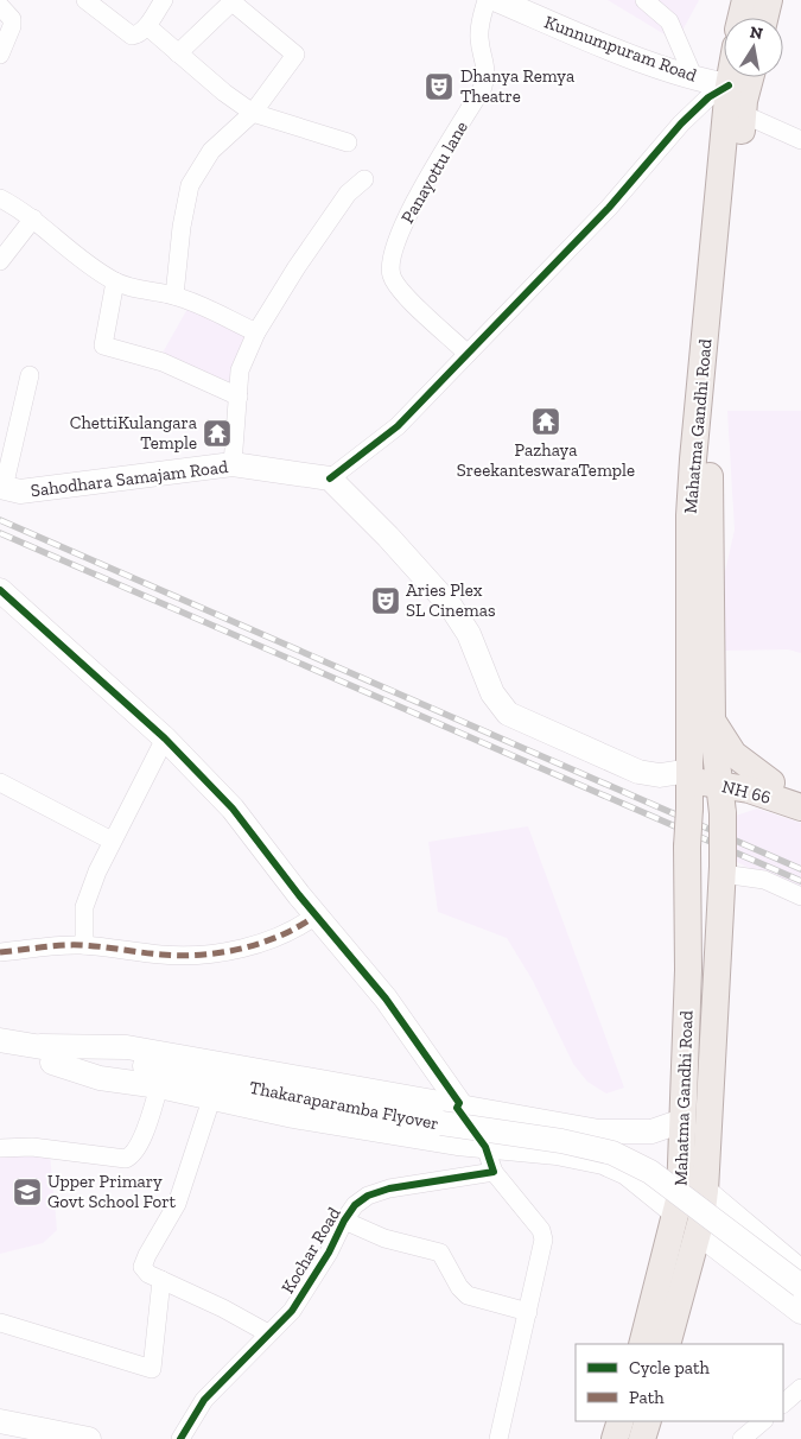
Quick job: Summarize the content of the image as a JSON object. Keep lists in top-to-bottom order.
{
  "streets": {
    "main road": ["Mahatma Gandhi Road", "NH 66"],
    "street": [
      "Kunnumpuram Road",
      "Panayottu lane",
      "Sahodhara Samajam Road",
      "Thakaraparamba Flyover",
      "Kochar Road"
    ]
  },
  "crossings": [
    ["Kunnumpuram Road", "Mahatma Gandhi Road"],
    ["Mahatma Gandhi Road", "NH 66"]
  ],
  "places": {
    "theatre": ["Dhanya Remya Theatre", "Aries Plex SL Cinemas"],
    "temple": ["Pazhaya SreekanteswaraTemple", "ChettiKulangara Temple"],
    "school or university": ["Upper Primary Govt School Fort"]
  },
  "legend": ["Cycle path", "Path"],
  "north": "top"
}
